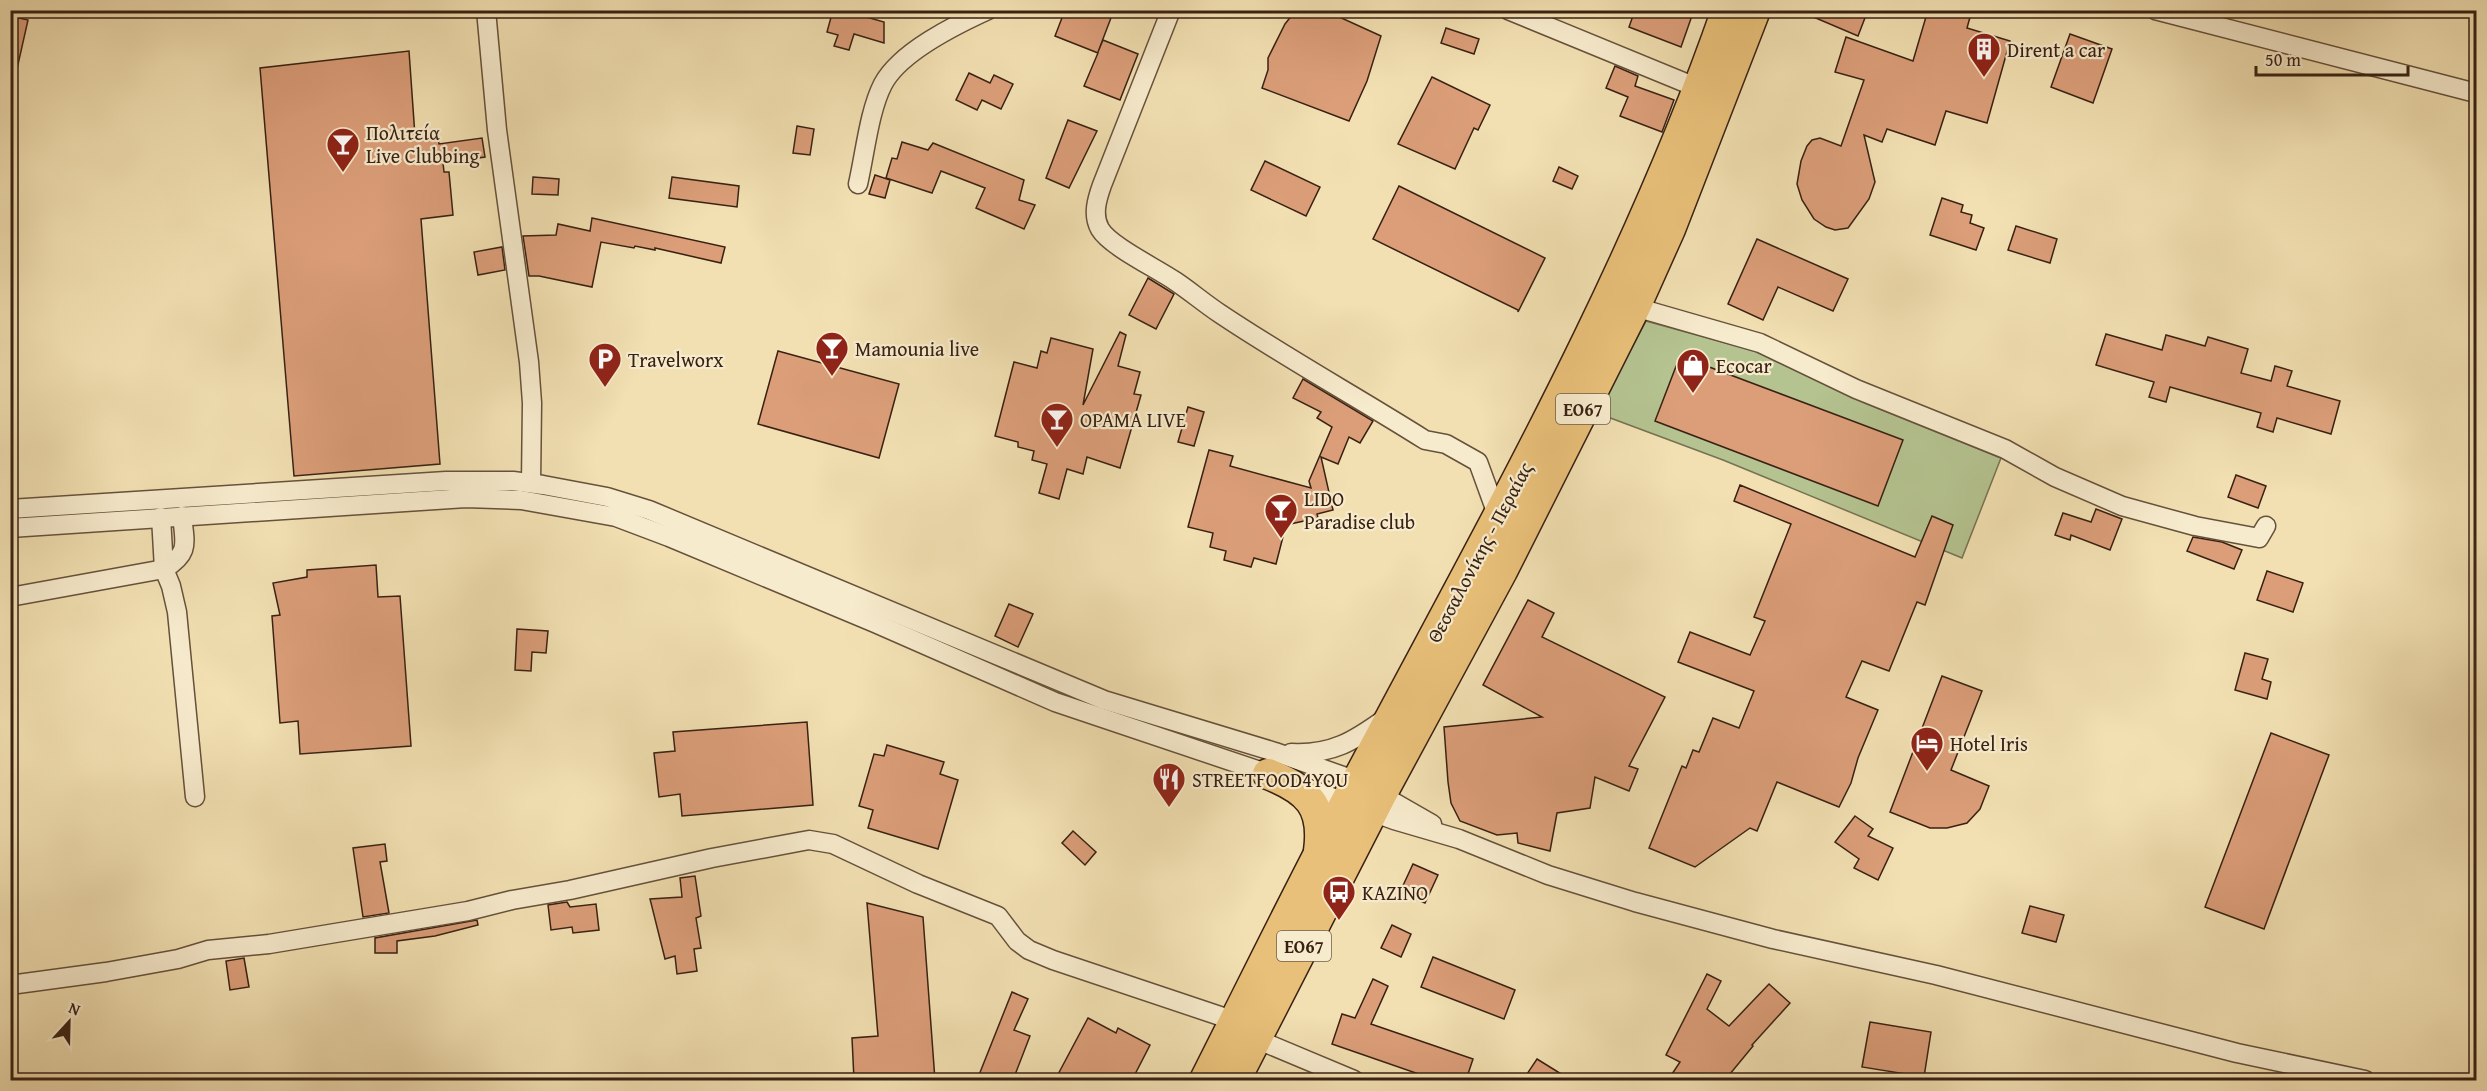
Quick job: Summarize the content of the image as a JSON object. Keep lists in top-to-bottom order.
{
  "streets": {
    "main road": ["ΕΟ67", "Θεσσαλονίκης - Περαίας"]
  },
  "places": {
    "building": ["Dirent a car"],
    "bar": [
      "Πολιτεία Live Clubbing",
      "Mamounia live",
      "ΟΡΑΜΑ LIVE",
      "LIDO Paradise club"
    ],
    "parking": ["Travelworx"],
    "shop": ["Ecocar"],
    "hotel": ["Hotel Iris"],
    "restaurant": ["STREETFOOD4YOU"],
    "bus stop": ["ΚΑΖΙΝΟ"]
  },
  "scale_bar": "50 m",
  "north": "top"
}
